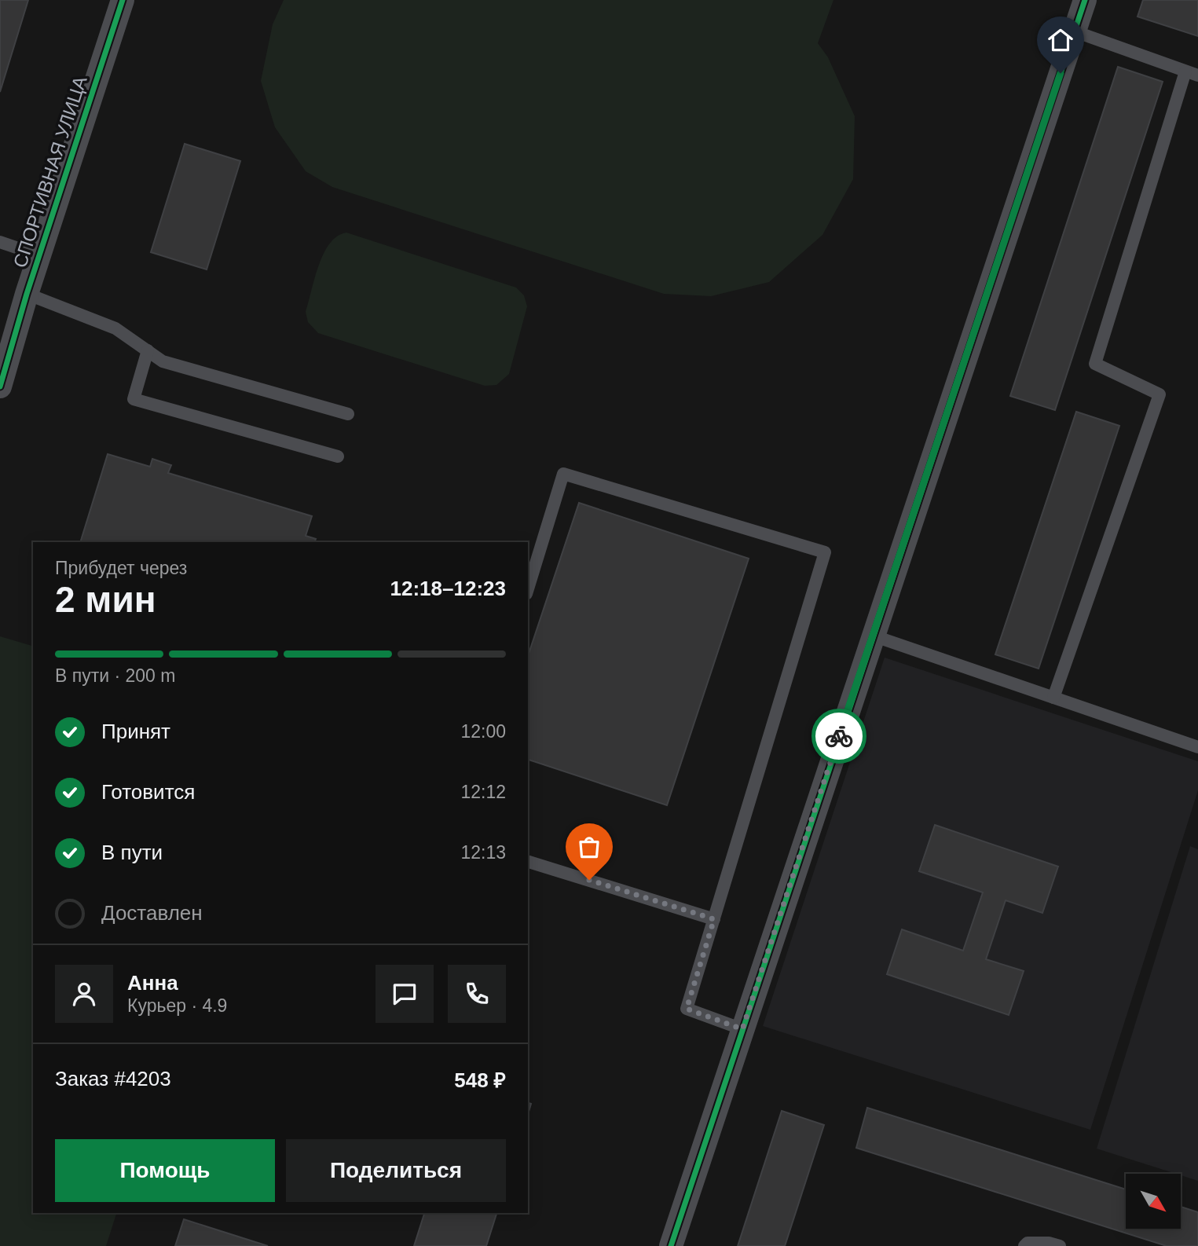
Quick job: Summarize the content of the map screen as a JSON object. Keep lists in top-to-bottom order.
{
  "streets": {
    "street": ["СПОРТИВНАЯ УЛИЦА"]
  },
  "north": "bottom right",
  "page": {
    "heading": ["2 мин", "Прибудет через", "12:18–12:23"],
    "panel": [
      "Анна",
      "Курьер · 4.9",
      "Заказ #4203",
      "548 ₽"
    ],
    "bar": "В пути · 200 m",
    "list": [
      ["Принят", "12:00"],
      ["Готовится", "12:12"],
      ["В пути", "12:13"],
      "Доставлен"
    ],
    "buttons": ["Помощь", "Поделиться"]
  }
}
